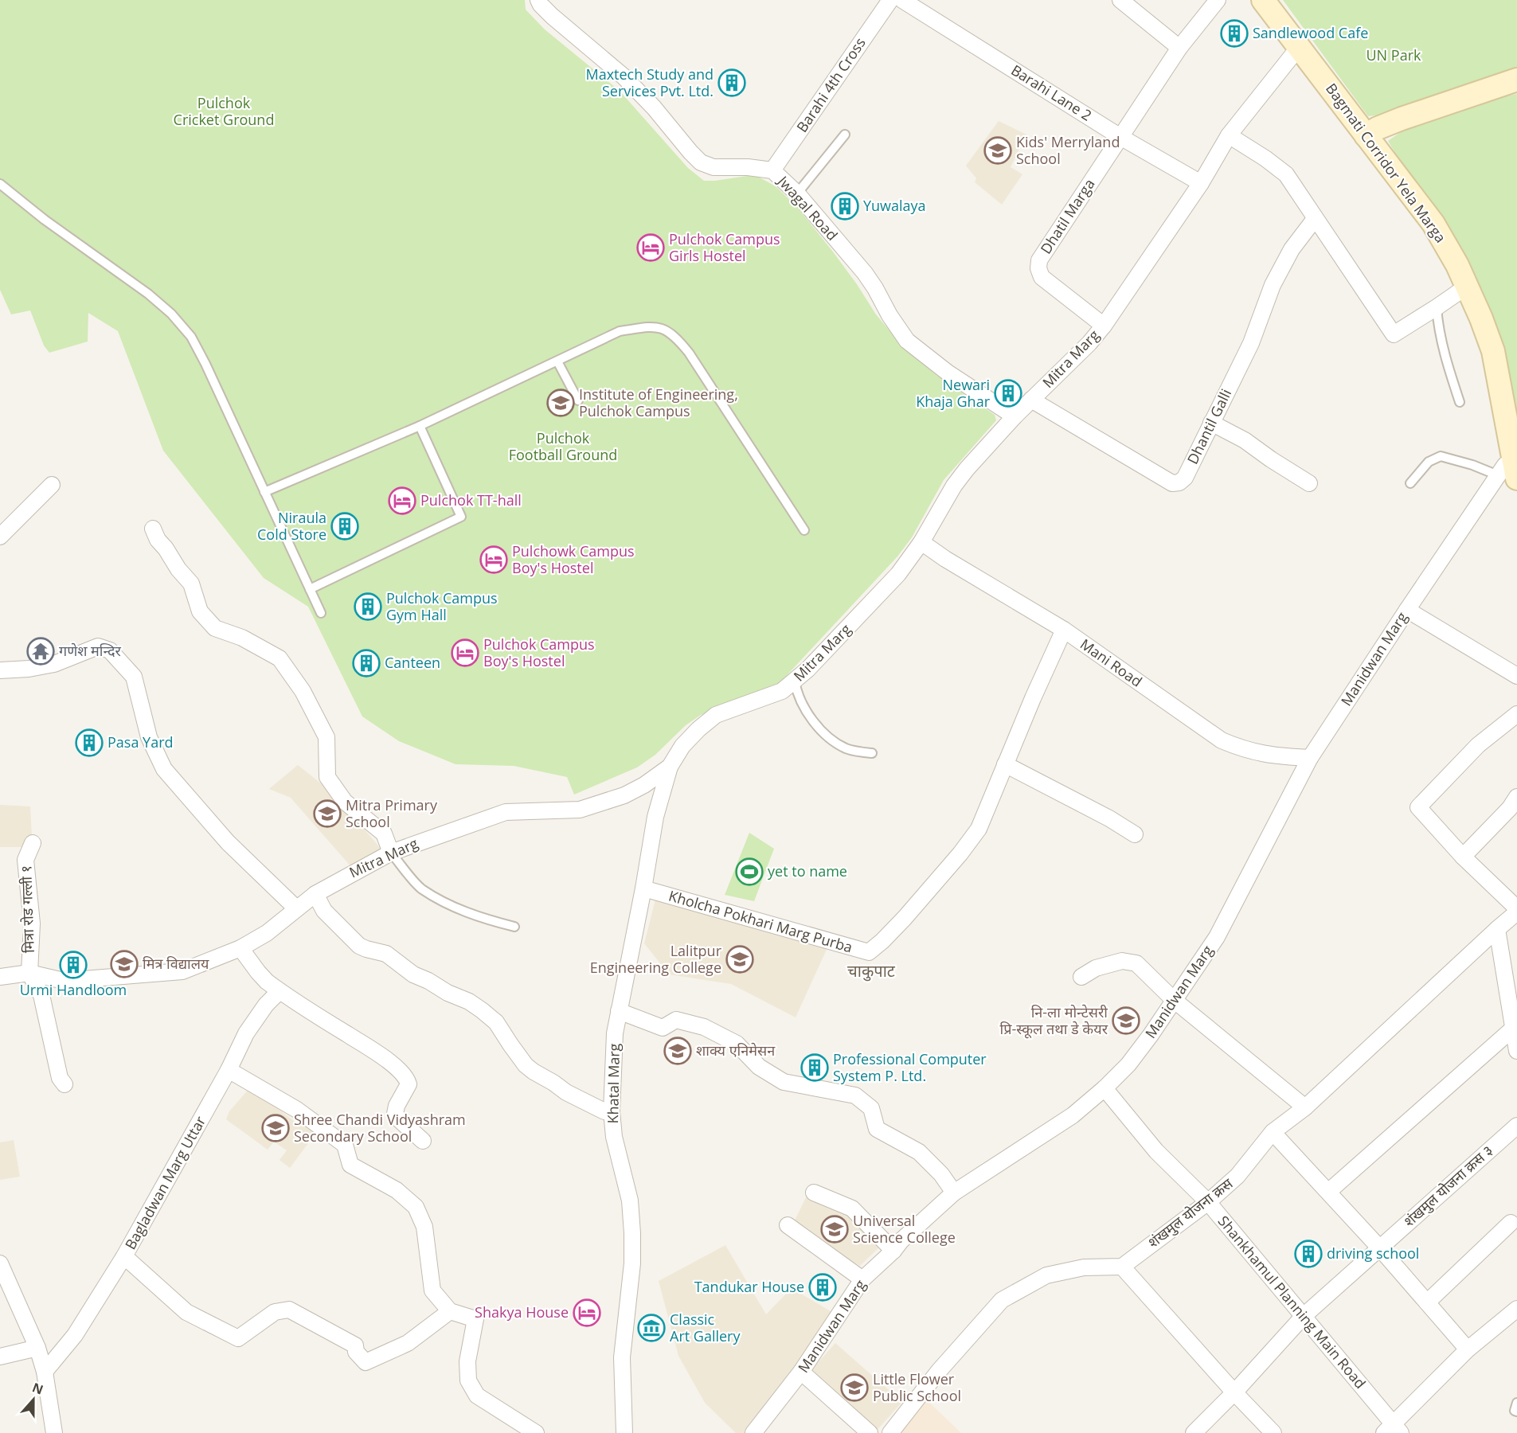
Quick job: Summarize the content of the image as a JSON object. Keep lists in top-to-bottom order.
{
  "streets": {
    "main road": ["Bagmati Corridor Yela Marga"],
    "street": [
      "Barahi 4th Cross",
      "Barahi Lane 2",
      "Jwagal Road",
      "Dhatil Marga",
      "Mitra Marg",
      "Dhantil Galli",
      "Manidwan Marg",
      "Mani Road",
      "मित्रा रोड गल्ली १",
      "Kholcha Pokhari Marg Purba",
      "Khatal Marg",
      "Bagladwan Marg Uttar",
      "शंखमुल योजना क्रस ३",
      "शंखमुल योजना क्रस",
      "Shankhamul Planning Main Road"
    ]
  },
  "crossings": [
    ["Barahi 4th Cross", "Jwagal Road"],
    ["Barahi Lane 2", "Dhatil Marga"],
    ["Barahi Lane 2", "Mitra Marg"],
    ["Bagmati Corridor Yela Marga", "Mitra Marg"],
    ["Bagmati Corridor Yela Marga", "Manidwan Marg"],
    ["Jwagal Road", "Mitra Marg"],
    ["Dhatil Marga", "Mitra Marg"],
    ["Mitra Marg", "Dhantil Galli"],
    ["Mitra Marg", "Mani Road"],
    ["Mitra Marg", "मित्रा रोड गल्ली १"],
    ["Mitra Marg", "Khatal Marg"],
    ["Manidwan Marg", "Mani Road"],
    ["Manidwan Marg", "Shankhamul Planning Main Road"],
    ["Mani Road", "Kholcha Pokhari Marg Purba"],
    ["Kholcha Pokhari Marg Purba", "Khatal Marg"],
    ["शंखमुल योजना क्रस ३", "Shankhamul Planning Main Road"],
    ["शंखमुल योजना क्रस", "Shankhamul Planning Main Road"]
  ],
  "districts": ["चाकुपाट"],
  "parks": ["UN Park", "Pulchok Cricket Ground", "Pulchok Football Ground"],
  "places": {
    "building": [
      "Sandlewood Cafe",
      "Maxtech Study and Services Pvt. Ltd.",
      "Yuwalaya",
      "Newari Khaja Ghar",
      "Niraula Cold Store",
      "Pulchok Campus Gym Hall",
      "Canteen",
      "Pasa Yard",
      "Urmi Handloom",
      "Professional Computer System P. Ltd.",
      "driving school",
      "Tandukar House"
    ],
    "school or university": [
      "Kids' Merryland School",
      "Institute of Engineering, Pulchok Campus",
      "Mitra Primary School",
      "Lalitpur Engineering College",
      "मित्र विद्यालय",
      "नि-ला मोन्टेसरी प्रि-स्कूल तथा डे केयर",
      "शाक्य एनिमेसन",
      "Shree Chandi Vidyashram Secondary School",
      "Universal Science College",
      "Little Flower Public School"
    ],
    "hotel": [
      "Pulchok Campus Girls Hostel",
      "Pulchok TT-hall",
      "Pulchowk Campus Boy's Hostel",
      "Pulchok Campus Boy's Hostel",
      "Shakya House"
    ],
    "temple": ["गणेश मन्दिर"],
    "sports": ["yet to name"],
    "museum": ["Classic Art Gallery"]
  },
  "north": "top"
}
